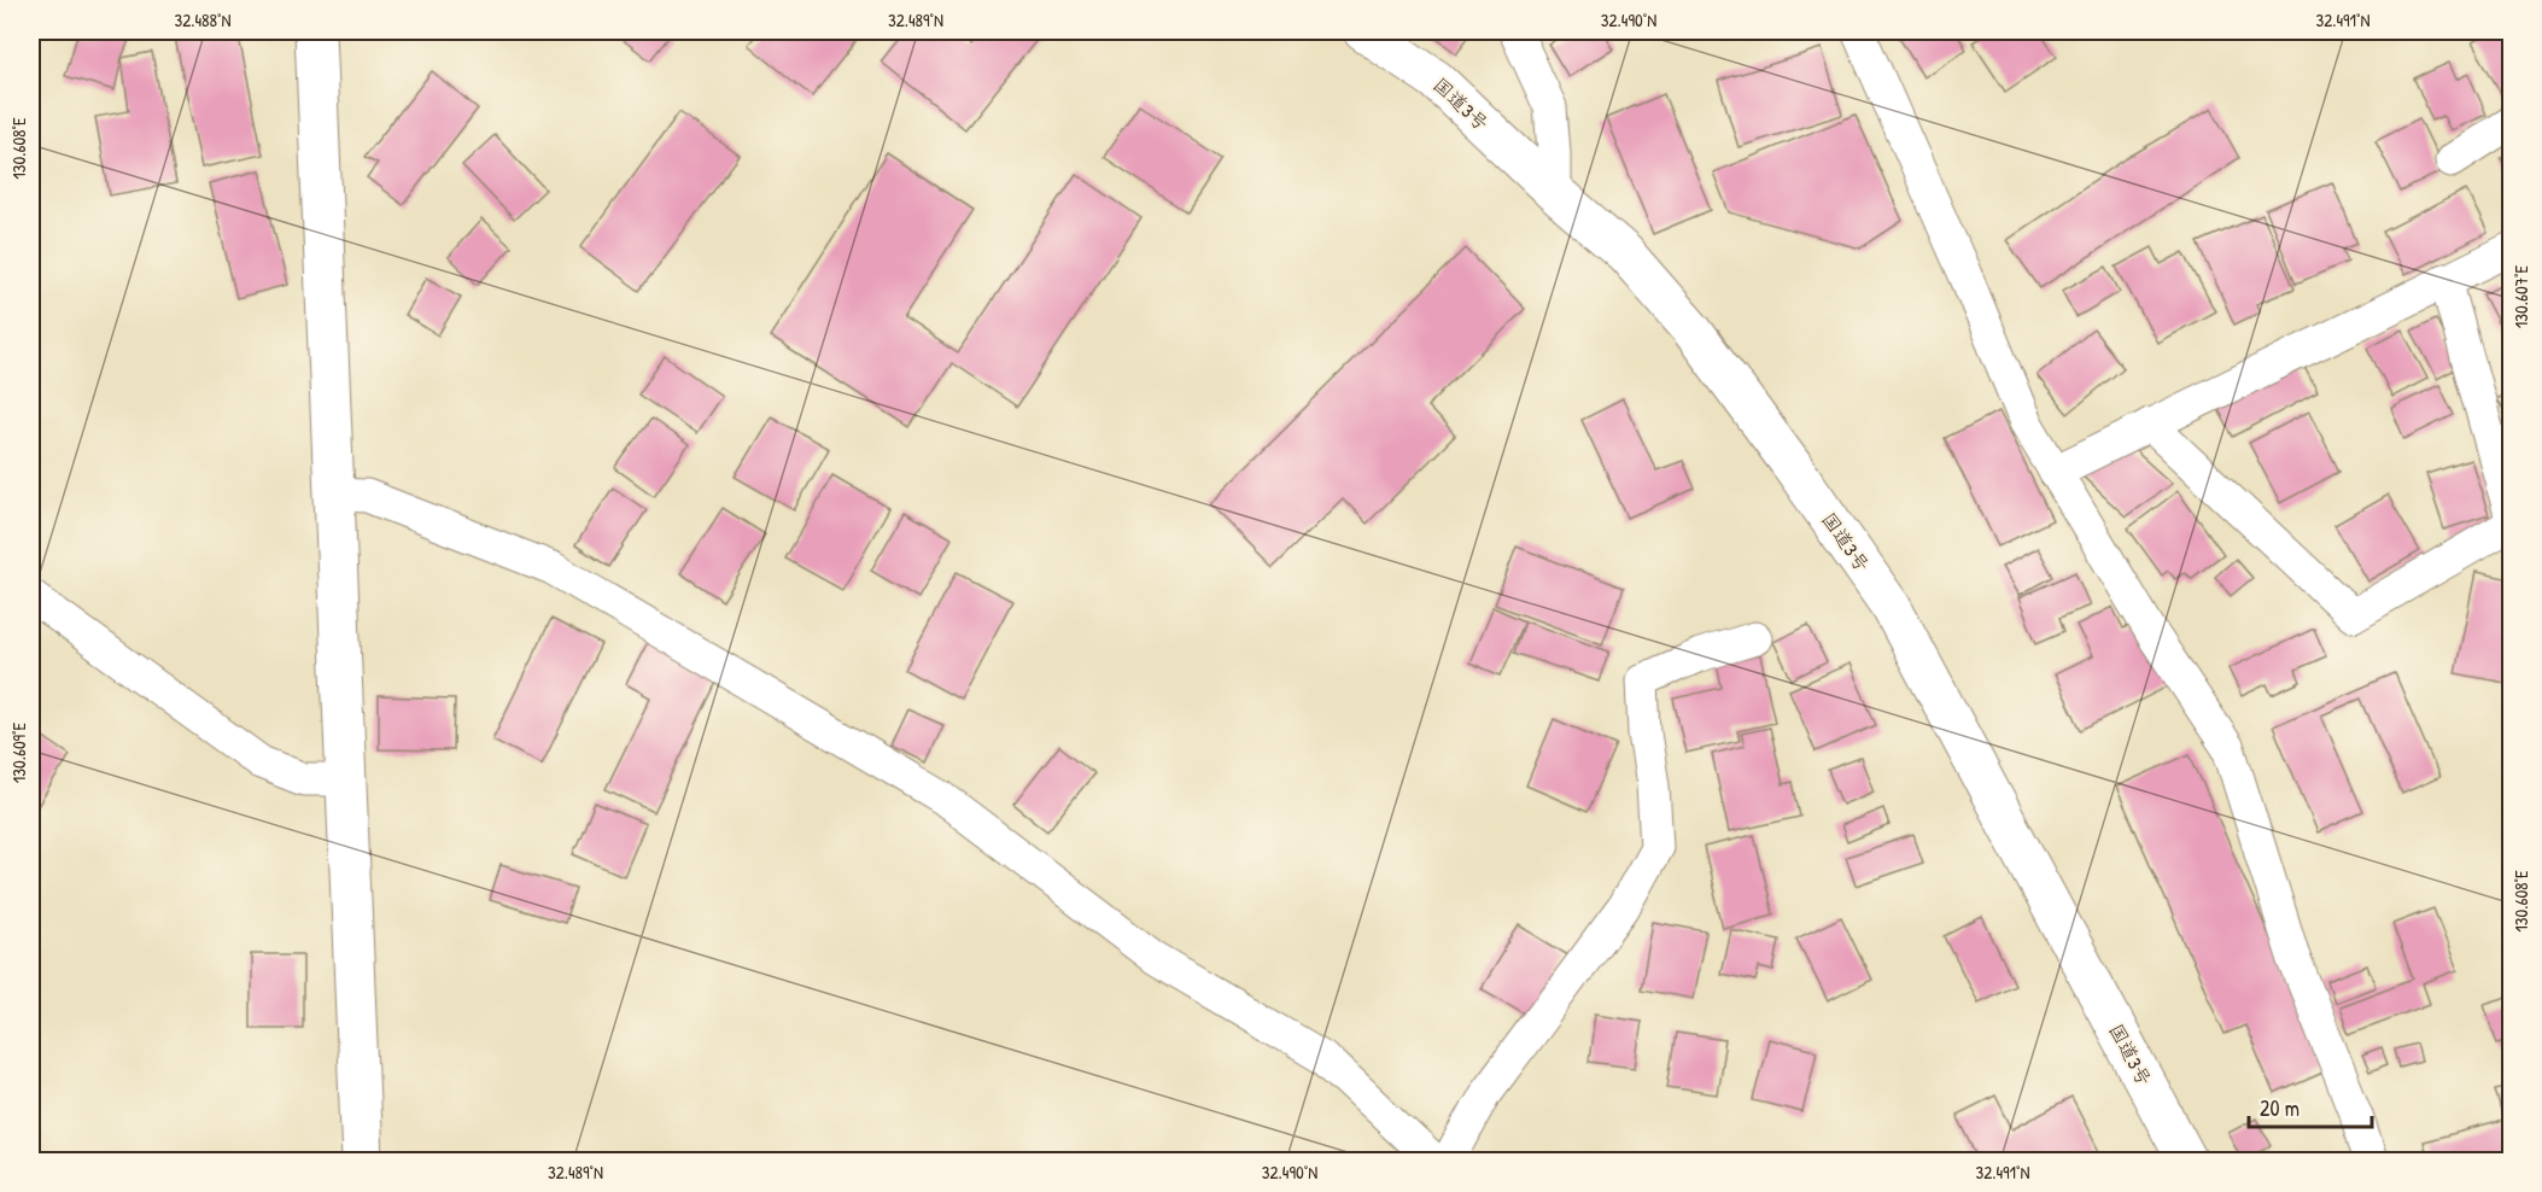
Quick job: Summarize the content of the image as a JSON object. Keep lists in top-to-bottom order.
{
  "streets": {
    "main road": ["国道3号"]
  },
  "scale_bar": "20 m",
  "coordinates": [
    "32.488°N",
    "32.489°N",
    "32.490°N",
    "32.491°N",
    "130.608°E",
    "130.607°E",
    "130.609°E"
  ]
}
